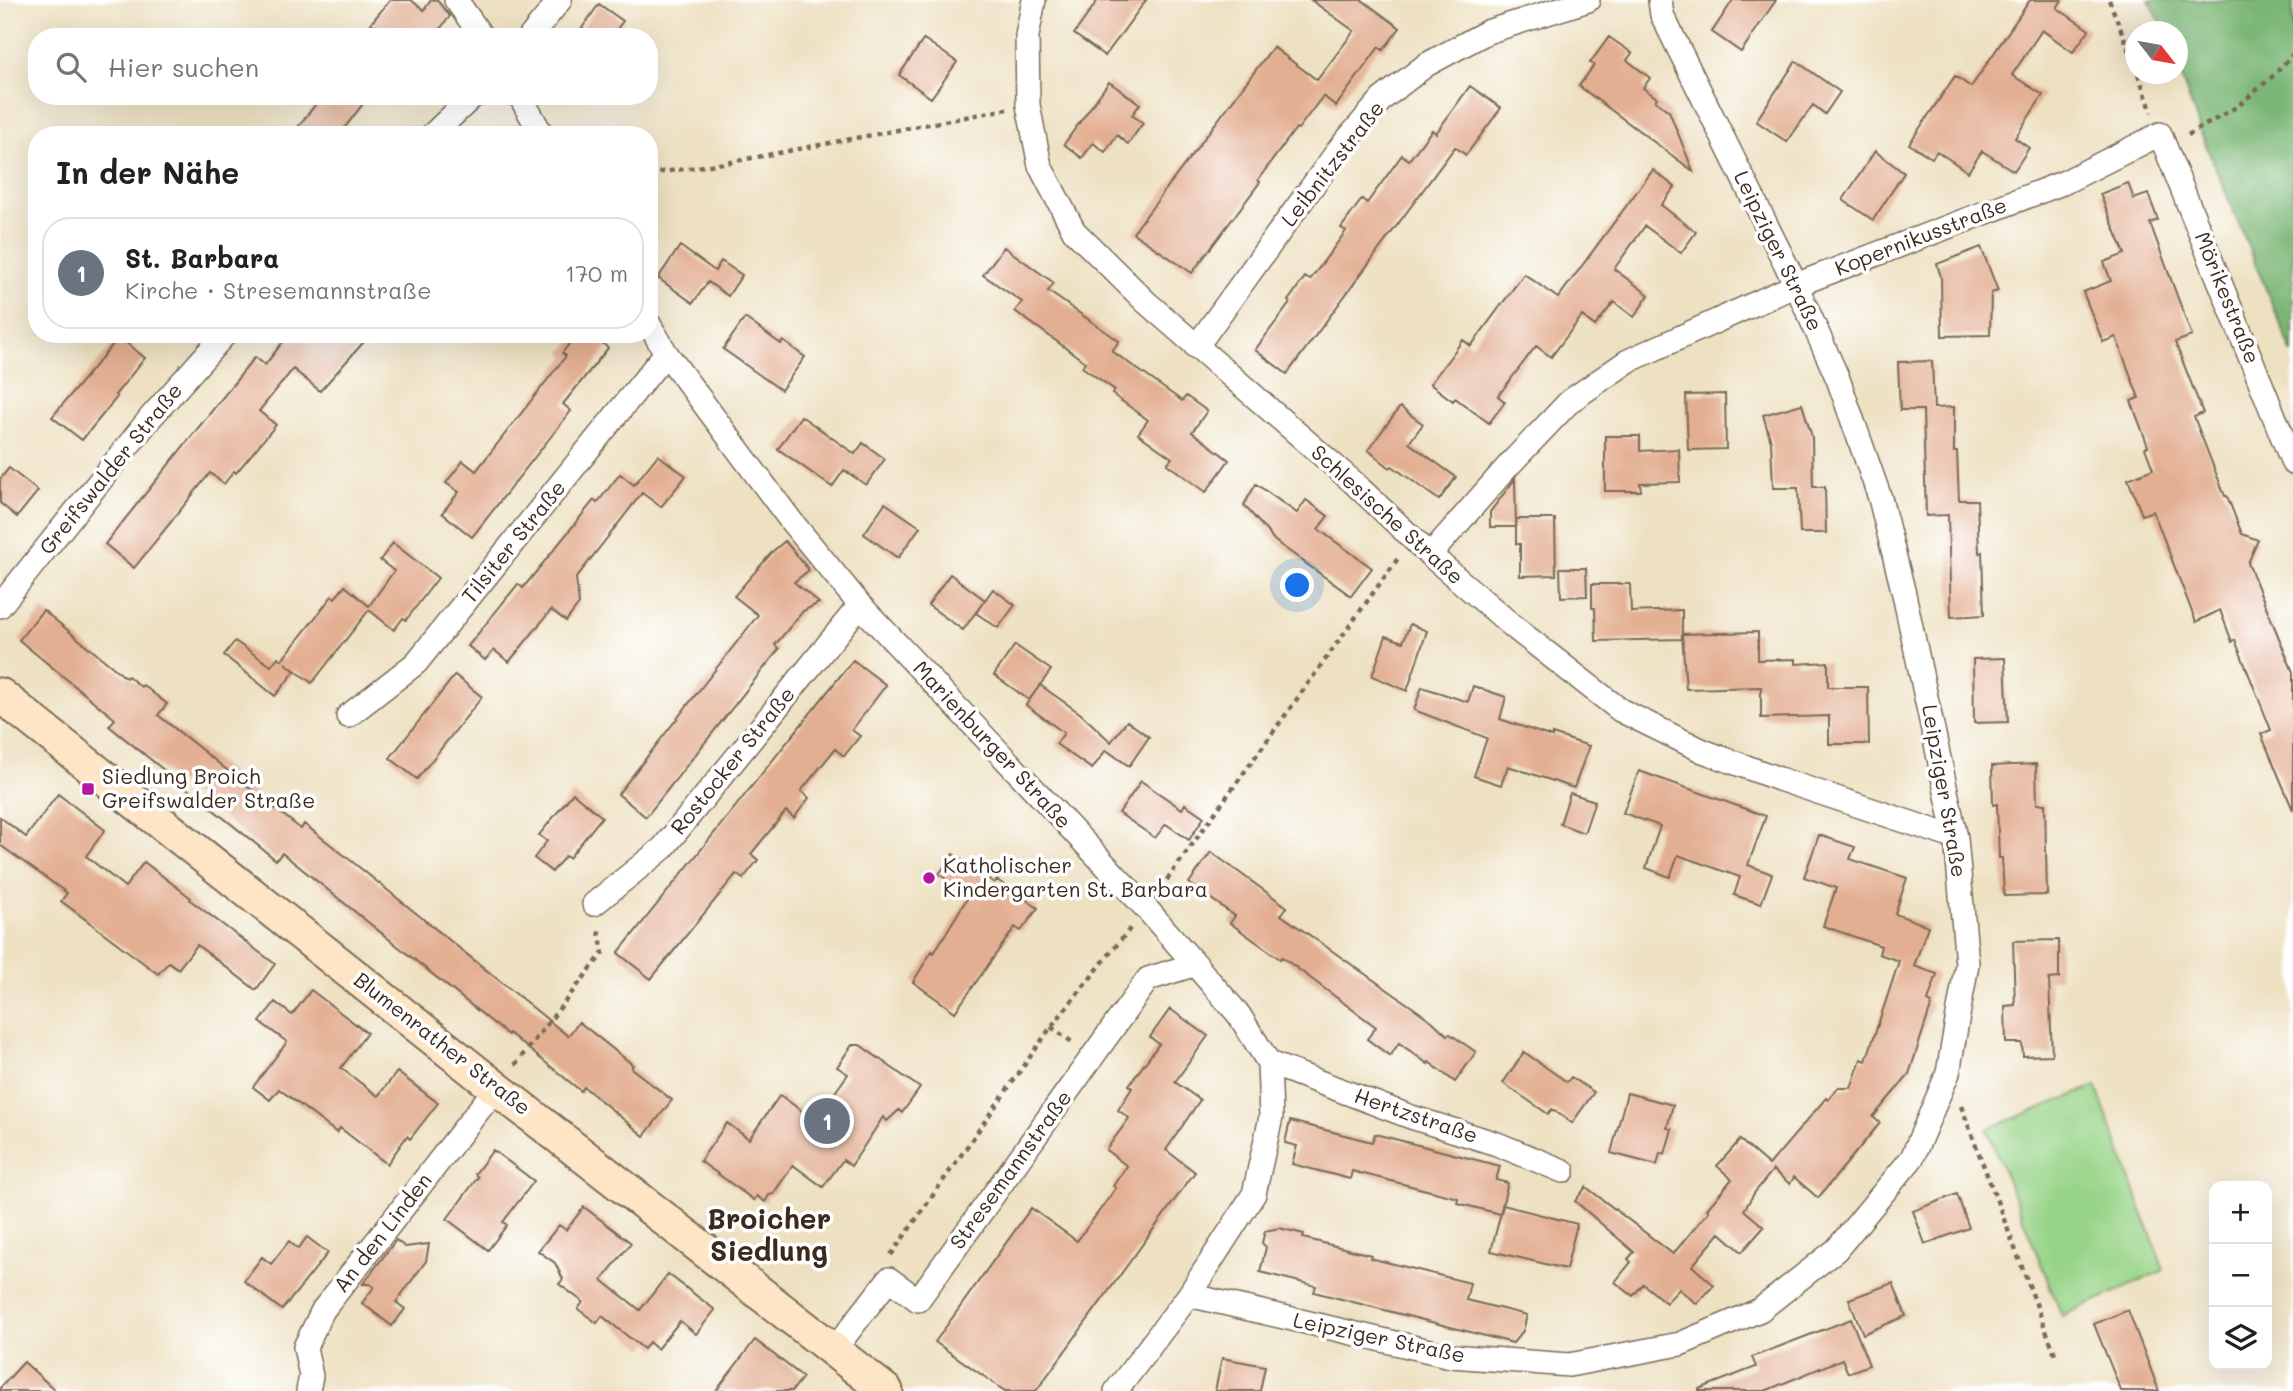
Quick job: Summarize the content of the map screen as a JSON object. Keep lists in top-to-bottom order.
{
  "streets": {
    "street": [
      "Leibnitzstraße",
      "Kopernikusstraße",
      "Leipziger Straße",
      "Mörikestraße",
      "Greifswalder Straße",
      "Schlesische Straße",
      "Tilsiter Straße",
      "Marienburger Straße",
      "Rostocker Straße",
      "Blumenrather Straße",
      "Hertzstraße",
      "Stresemannstraße",
      "An den Linden"
    ]
  },
  "crossings": [
    ["Leibnitzstraße", "Schlesische Straße"],
    ["Kopernikusstraße", "Leipziger Straße"],
    ["Kopernikusstraße", "Mörikestraße"],
    ["Kopernikusstraße", "Schlesische Straße"],
    ["Leipziger Straße", "Schlesische Straße"],
    ["Tilsiter Straße", "Marienburger Straße"],
    ["Marienburger Straße", "Rostocker Straße"],
    ["Marienburger Straße", "Hertzstraße"],
    ["Marienburger Straße", "Stresemannstraße"],
    ["Blumenrather Straße", "An den Linden"]
  ],
  "districts": ["Broicher Siedlung"],
  "places": {
    "transit": ["Siedlung Broich Greifswalder Straße"],
    "other": ["Katholischer Kindergarten St. Barbara"]
  },
  "north": "bottom right",
  "page": {
    "search": "Hier suchen",
    "heading": "In der Nähe",
    "list": [
      {
        "mark": "1",
        "name": "St. Barbara",
        "note": "Kirche · Stresemannstraße",
        "value": "170 m"
      }
    ],
    "pins": "1",
    "map_buttons": ["+", "−"]
  }
}
